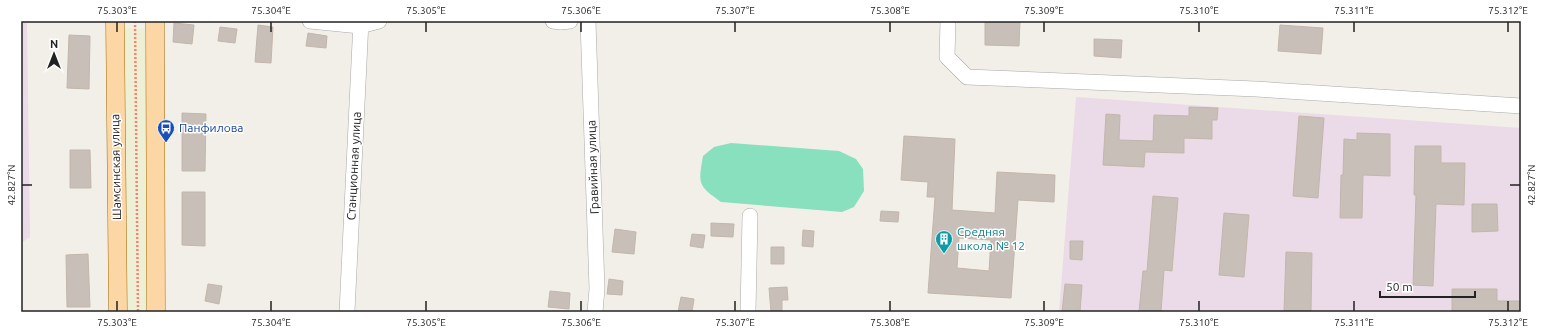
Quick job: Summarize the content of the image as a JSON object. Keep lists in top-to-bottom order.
{
  "streets": {
    "main road": ["Шамсинская улица"],
    "street": ["Станционная улица", "Гравийная улица"]
  },
  "places": {
    "bus stop": ["Панфилова"],
    "building": ["Средняя школа № 12"]
  },
  "scale_bar": "50 m",
  "north": "top",
  "coordinates": [
    "75.303°E",
    "75.304°E",
    "75.305°E",
    "75.306°E",
    "75.307°E",
    "75.308°E",
    "75.309°E",
    "75.310°E",
    "75.311°E",
    "75.312°E",
    "42.827°N"
  ]
}
